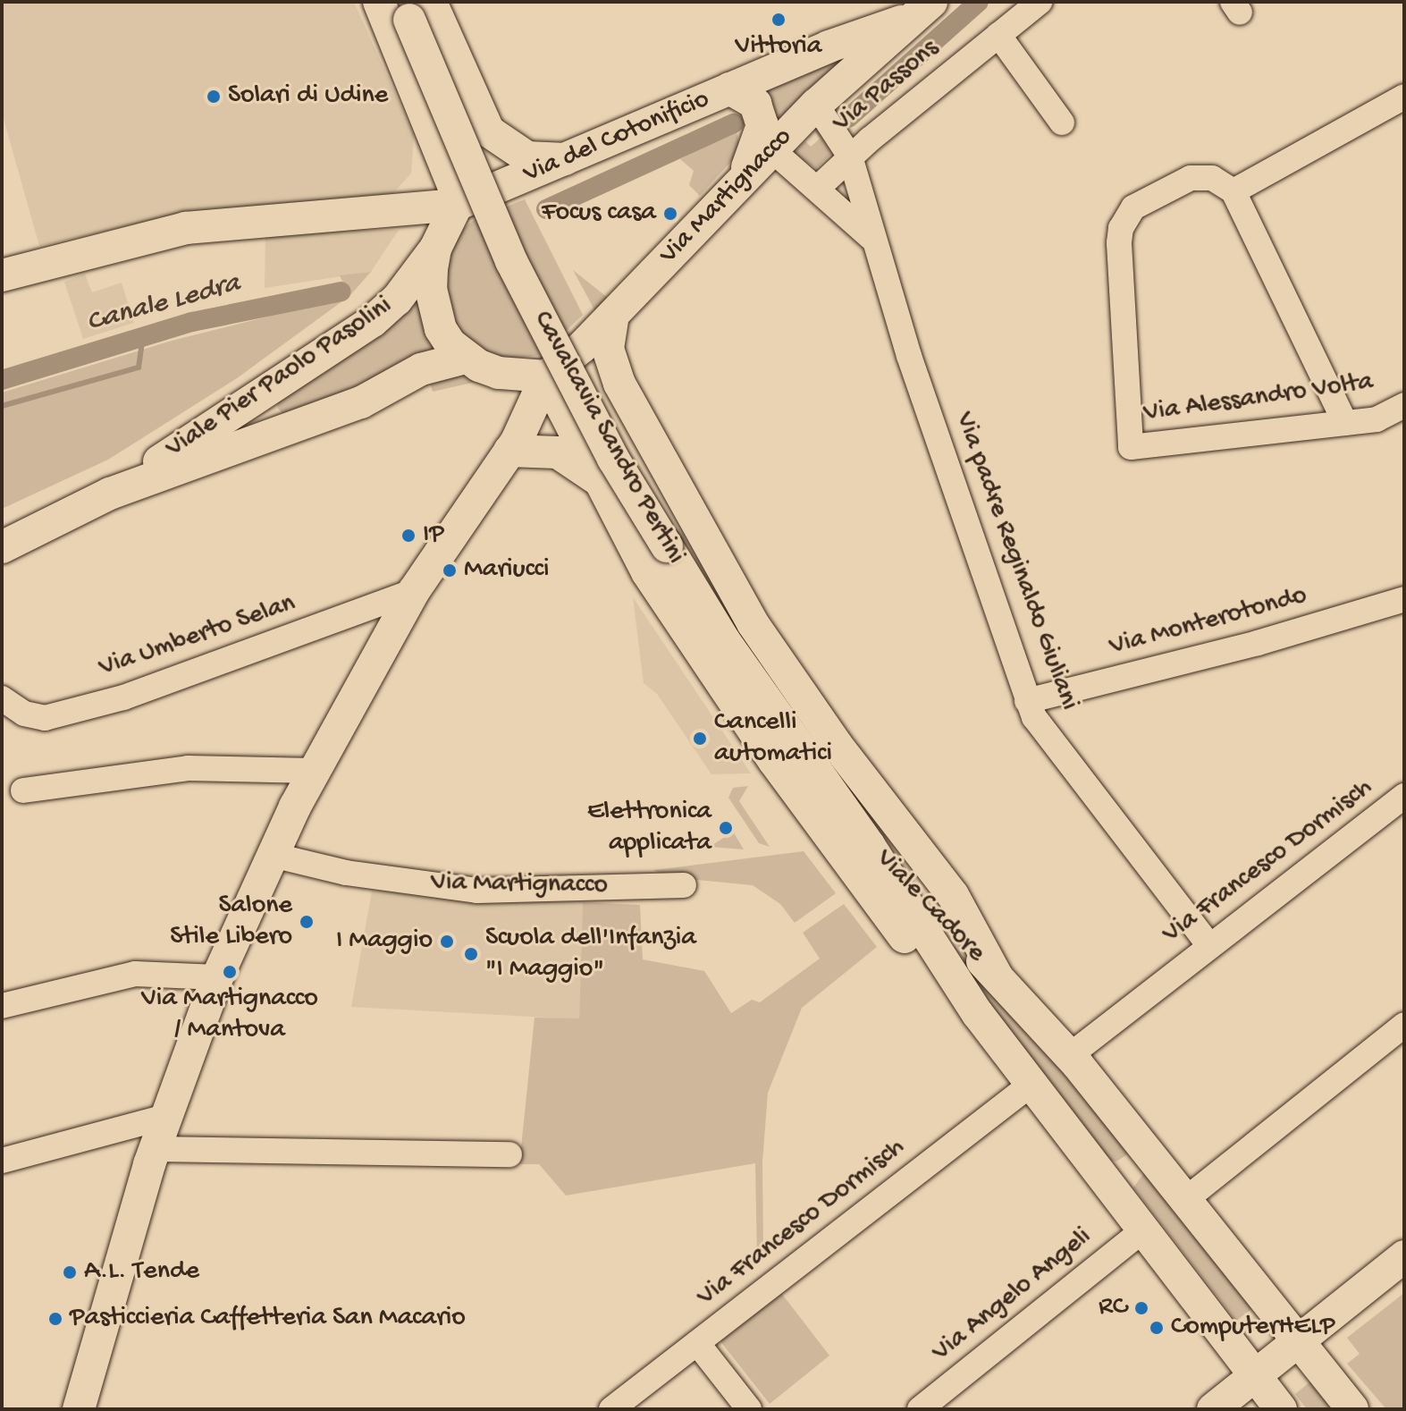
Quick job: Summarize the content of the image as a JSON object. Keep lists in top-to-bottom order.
{
  "streets": {
    "main road": [
      "Via del Cotonificio",
      "Via Martignacco",
      "Viale Pier Paolo Pasolini",
      "Cavalcavia Sandro Pertini",
      "Viale Cadore"
    ],
    "street": [
      "Via Passons",
      "Via Alessandro Volta",
      "Via padre Reginaldo Giuliani",
      "Via Monterotondo",
      "Via Umberto Selan",
      "Via Francesco Dormisch",
      "Via Angelo Angeli"
    ]
  },
  "crossings": [
    ["Via Passons", "Via padre Reginaldo Giuliani"],
    ["Via del Cotonificio", "Via Martignacco"],
    ["Via Martignacco", "Via padre Reginaldo Giuliani"],
    ["Via Martignacco", "Via Umberto Selan"],
    ["Cavalcavia Sandro Pertini", "Viale Cadore"],
    ["Via padre Reginaldo Giuliani", "Via Monterotondo"],
    ["Via padre Reginaldo Giuliani", "Via Francesco Dormisch"],
    ["Via Francesco Dormisch", "Viale Cadore"],
    ["Viale Cadore", "Via Angelo Angeli"]
  ],
  "water": ["Canale Ledra"],
  "places": [
    "Vittoria",
    "Solari di Udine",
    "Focus casa",
    "IP",
    "Mariucci",
    "Cancelli automatici",
    "Elettronica applicata",
    "Salone Stile Libero",
    "I Maggio",
    "Scuola dell'Infanzia \"I Maggio\"",
    "Via Martignacco / Mantova",
    "A.L. Tende",
    "RC",
    "Pasticcieria Caffetteria San Macario",
    "ComputerHELP"
  ]
}
